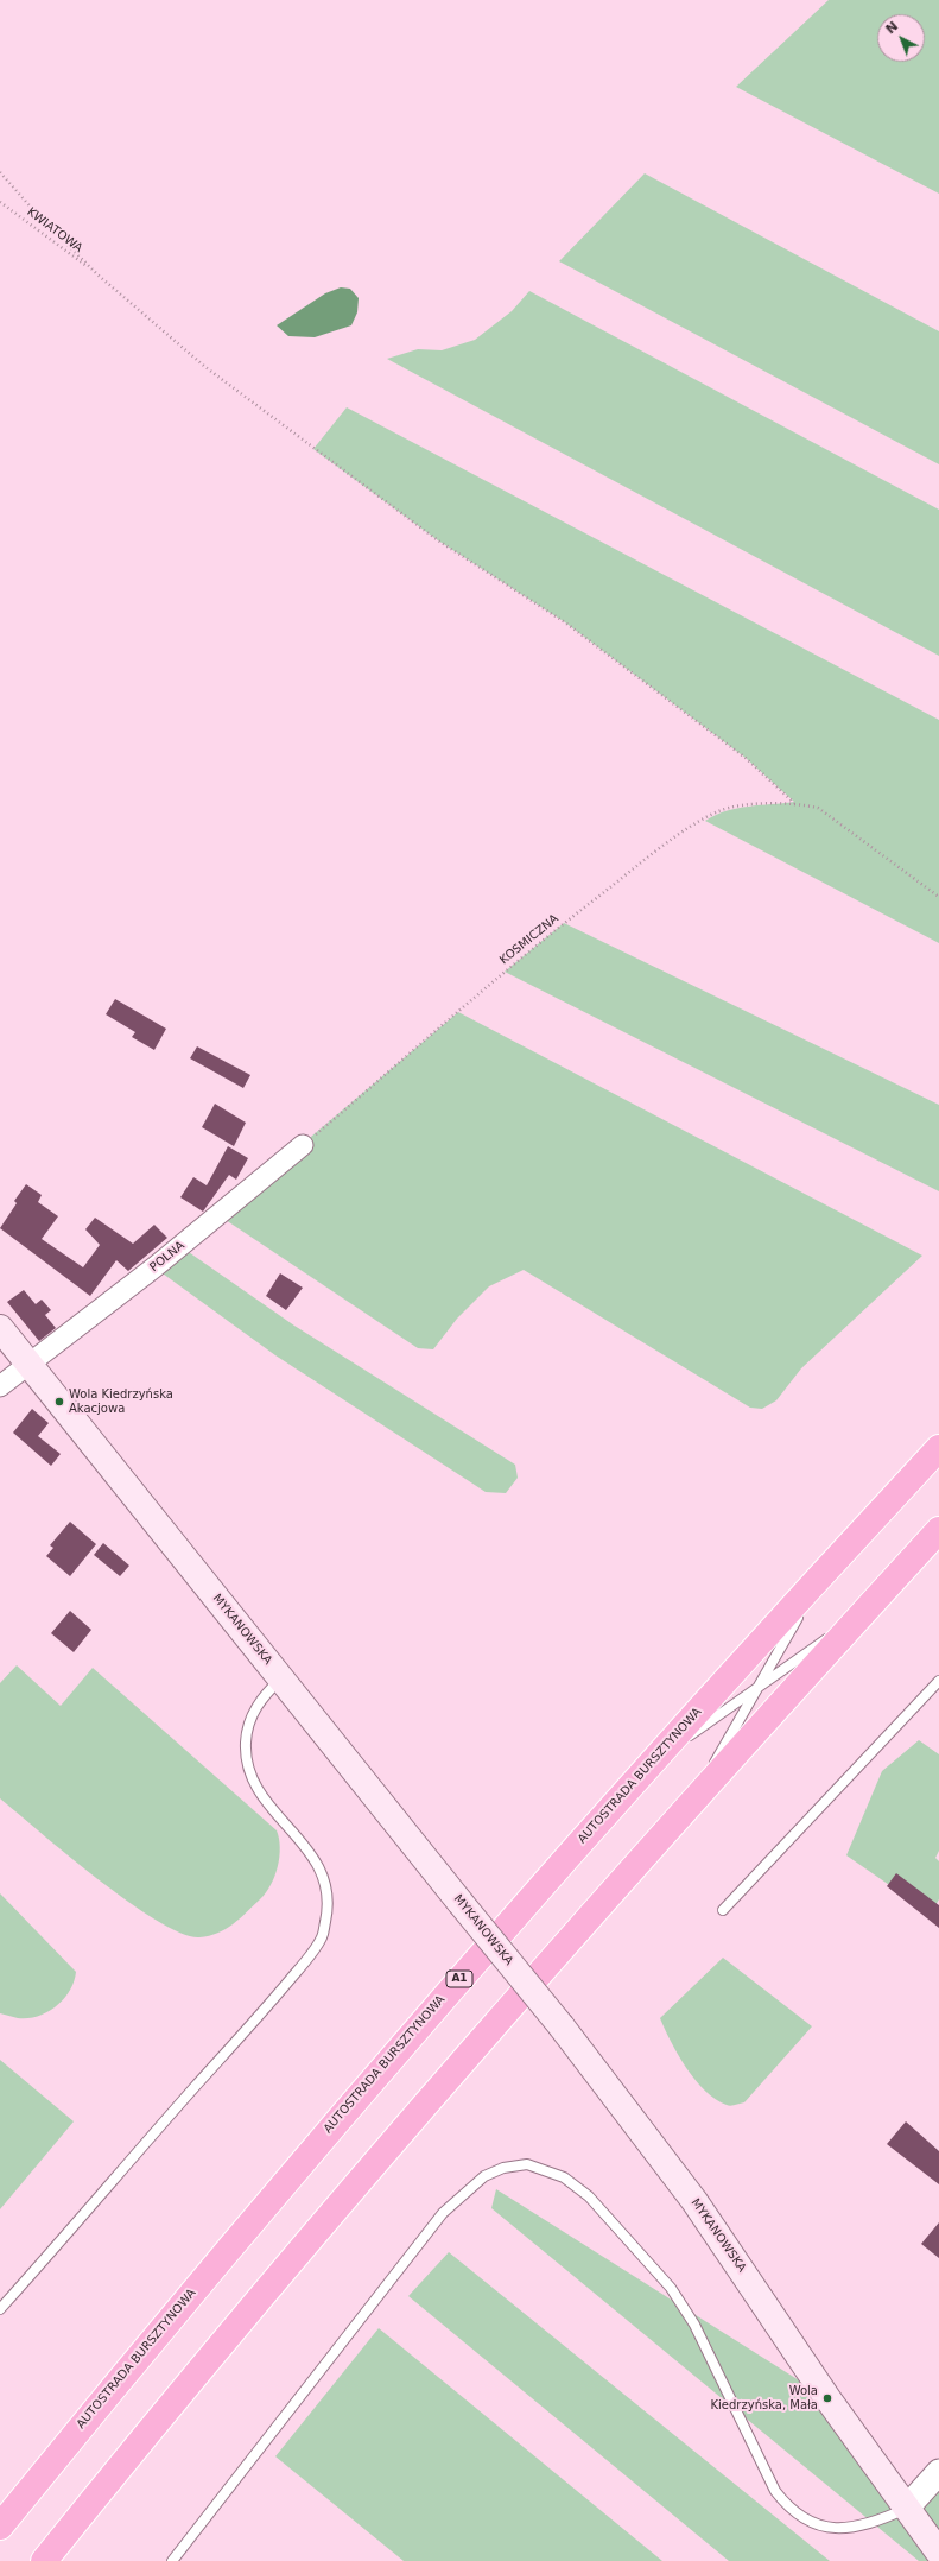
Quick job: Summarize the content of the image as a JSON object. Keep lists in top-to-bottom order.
{
  "streets": {
    "highway": ["AUTOSTRADA BURSZTYNOWA", "A1"],
    "main road": ["MYKANOWSKA"],
    "street": ["POLNA"],
    "path": ["KWIATOWA", "KOSMICZNA"]
  },
  "crossings": [
    ["KOSMICZNA", "POLNA"],
    ["POLNA", "MYKANOWSKA"]
  ],
  "places": ["Wola Kiedrzyńska Akacjowa", "Wola Kiedrzyńska, Mała"],
  "north": "top left"
}
